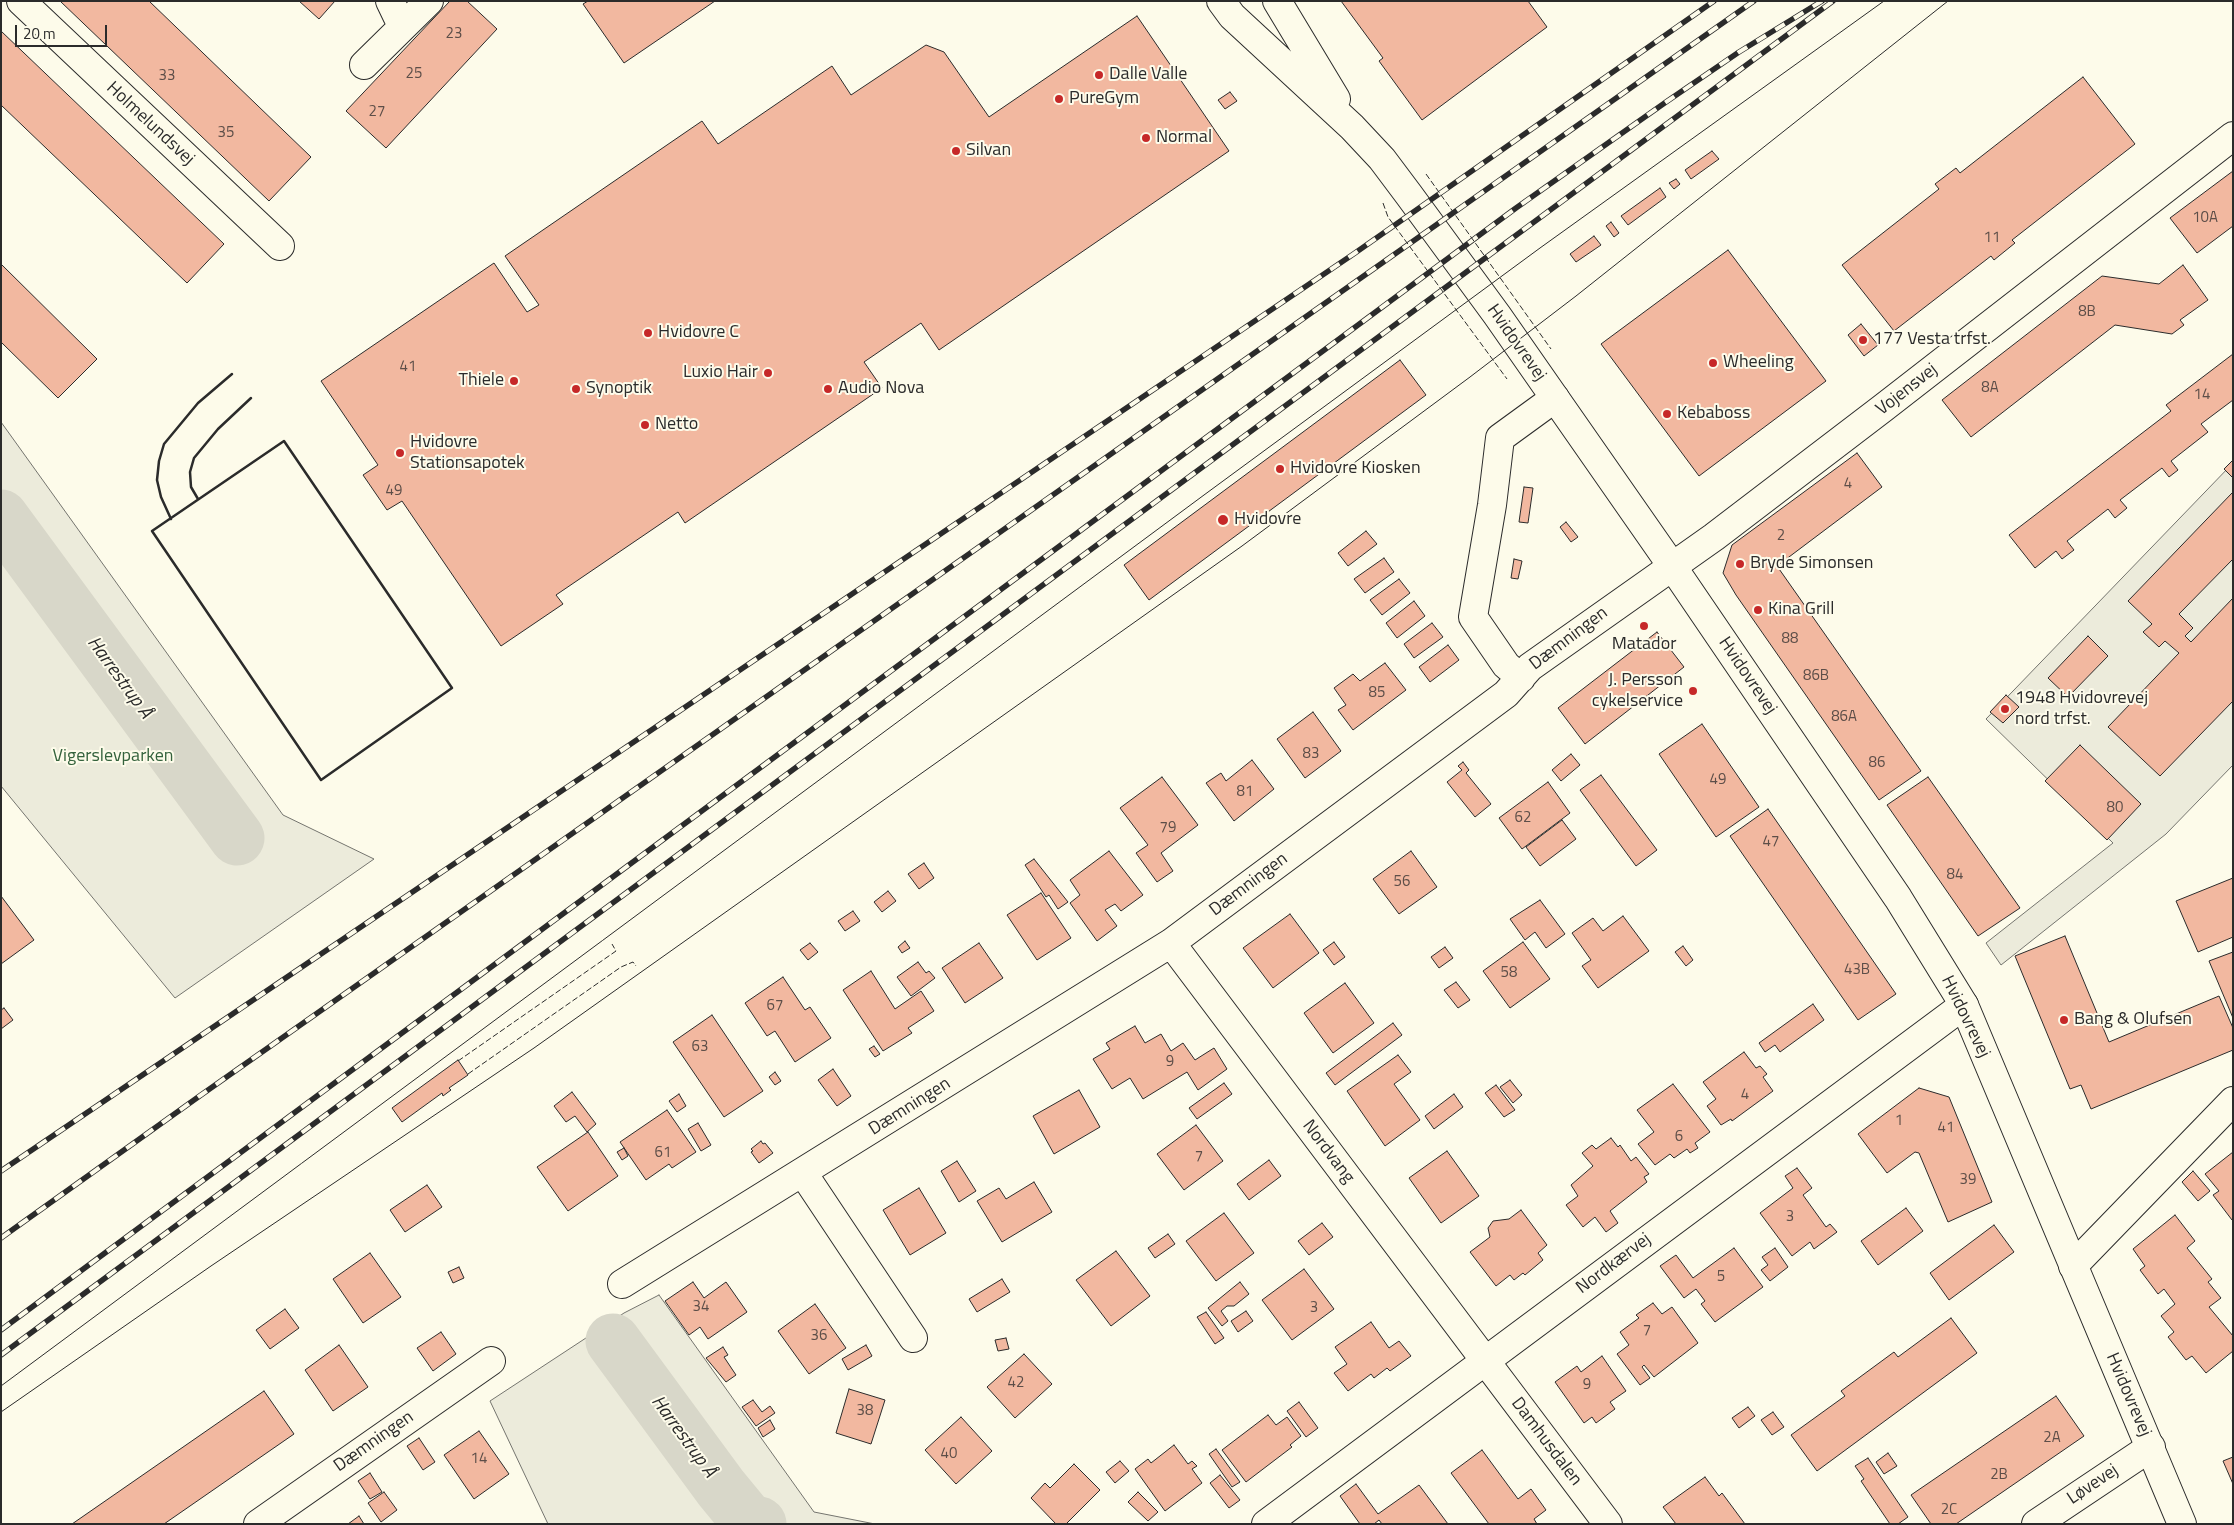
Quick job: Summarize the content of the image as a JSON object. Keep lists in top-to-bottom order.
{
  "streets": {
    "street": [
      "Holmelundsvej",
      "Hvidovrevej",
      "Vojensvej",
      "Dæmningen",
      "Nordvang",
      "Nordkærvej",
      "Damhusdalen",
      "Løvevej"
    ]
  },
  "crossings": [
    ["Hvidovrevej", "Vojensvej"],
    ["Hvidovrevej", "Dæmningen"],
    ["Hvidovrevej", "Nordkærvej"],
    ["Hvidovrevej", "Løvevej"],
    ["Vojensvej", "Dæmningen"],
    ["Dæmningen", "Nordvang"],
    ["Nordvang", "Nordkærvej"],
    ["Nordvang", "Damhusdalen"],
    ["Nordkærvej", "Damhusdalen"]
  ],
  "water": ["Harrestrup Å"],
  "parks": ["Vigerslevparken"],
  "places": [
    "Dalle Valle",
    "PureGym",
    "Normal",
    "Silvan",
    "Hvidovre C",
    "177 Vesta trfst.",
    "Wheeling",
    "Luxio Hair",
    "Thiele",
    "Synoptik",
    "Audio Nova",
    "Kebaboss",
    "Netto",
    "Hvidovre Stationsapotek",
    "Hvidovre Kiosken",
    "Hvidovre",
    "Bryde Simonsen",
    "Kina Grill",
    "Matador",
    "J. Persson cykelservice",
    "1948 Hvidovrevej nord trfst.",
    "Bang & Olufsen"
  ],
  "house_numbers": [
    "23",
    "25",
    "33",
    "27",
    "35",
    "10A",
    "11",
    "8B",
    "41",
    "8A",
    "14",
    "4",
    "49",
    "2",
    "88",
    "86B",
    "85",
    "86A",
    "83",
    "86",
    "49",
    "81",
    "80",
    "62",
    "79",
    "47",
    "84",
    "56",
    "43B",
    "58",
    "67",
    "63",
    "9",
    "4",
    "1",
    "41",
    "6",
    "61",
    "7",
    "39",
    "3",
    "5",
    "34",
    "3",
    "7",
    "36",
    "42",
    "9",
    "38",
    "2A",
    "40",
    "14",
    "2B",
    "2C"
  ],
  "scale_bar": "20 m"
}
